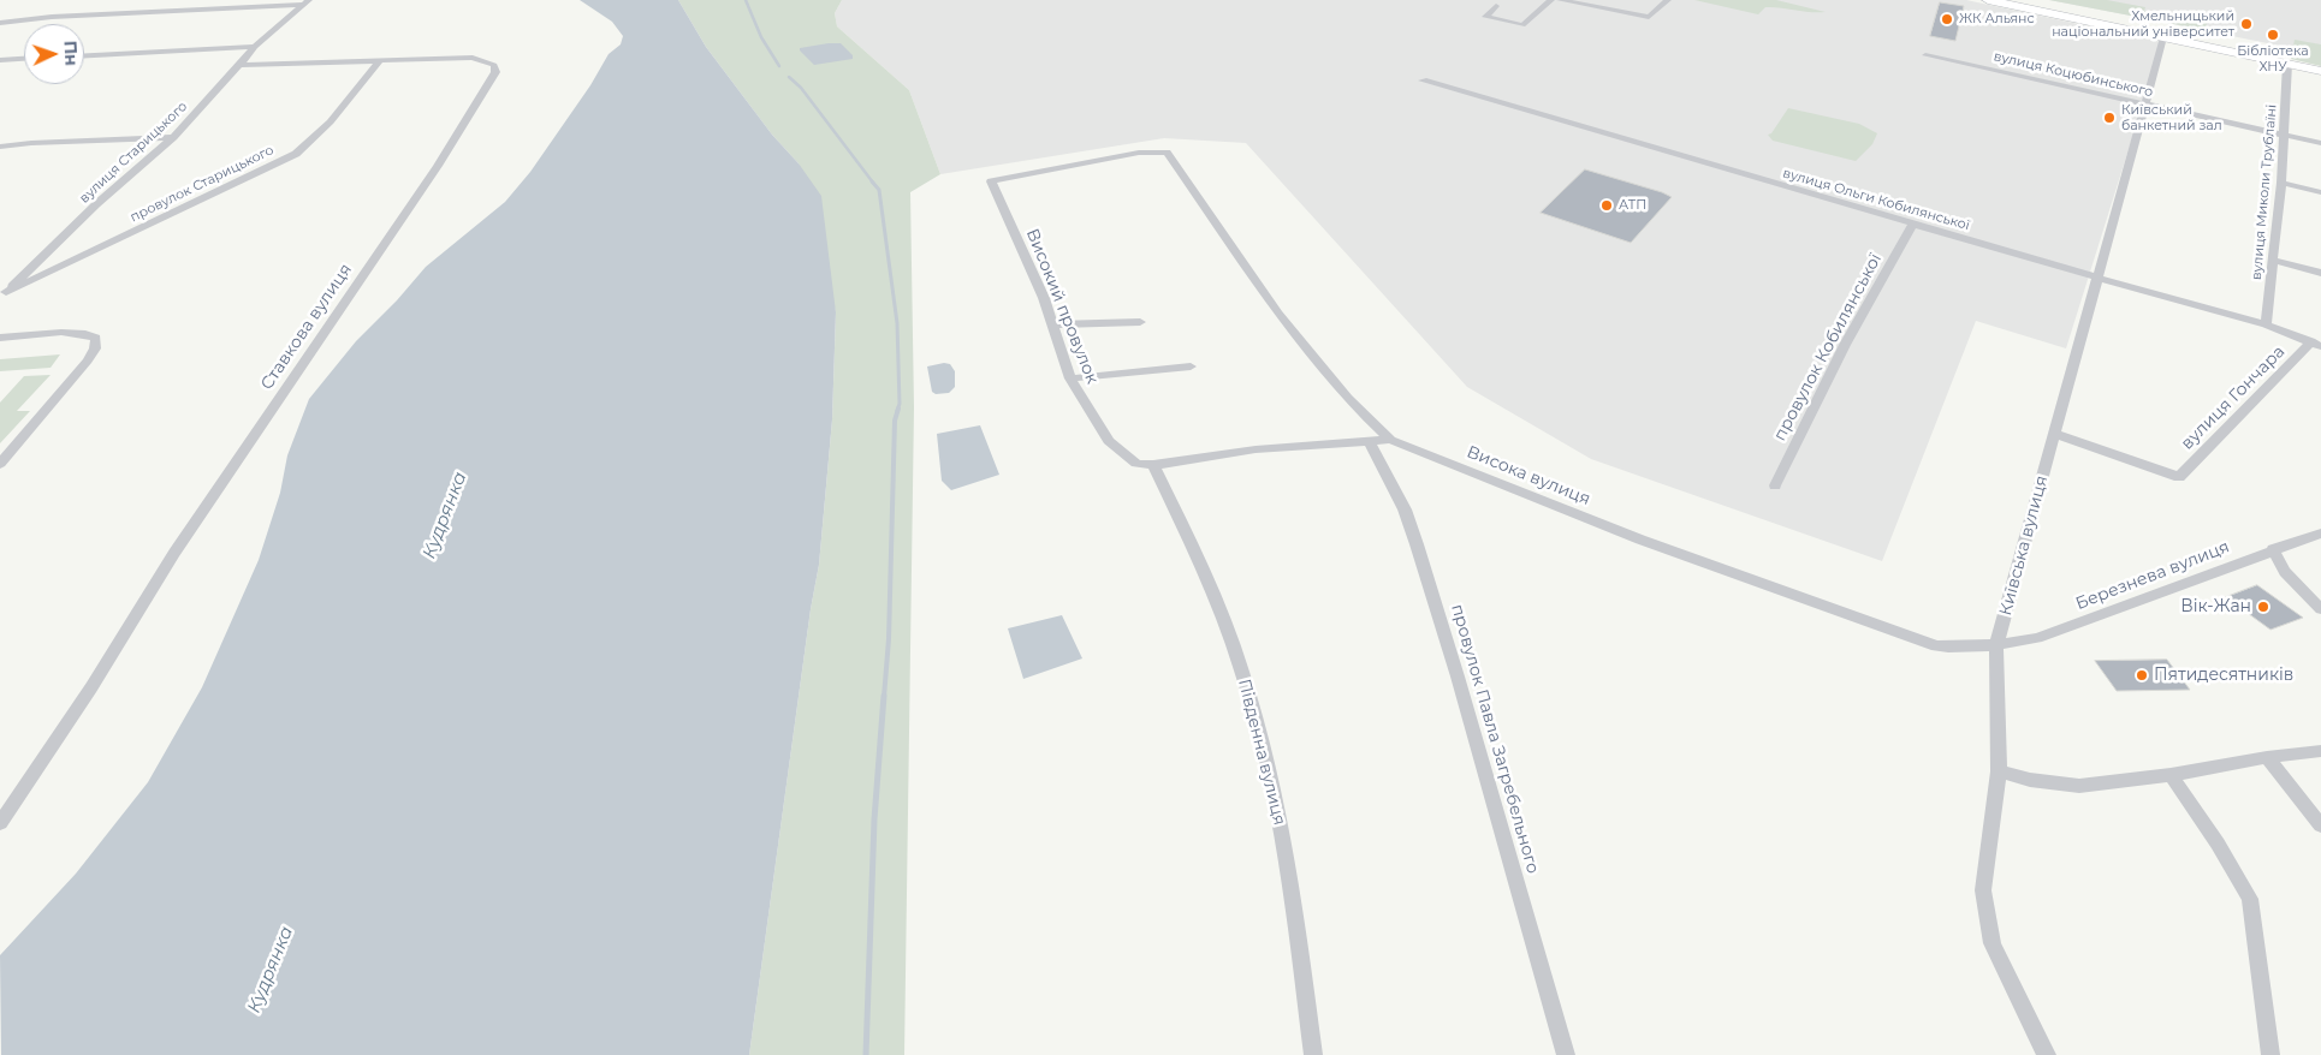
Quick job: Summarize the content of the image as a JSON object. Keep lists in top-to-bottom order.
{
  "streets": {
    "street": [
      "вулиця Коцюбинського",
      "вулиця Старицького",
      "провулок Старицького",
      "вулиця Миколи Трублаїні",
      "вулиця Ольги Кобилянської",
      "Високий провулок",
      "Ставкова вулиця",
      "провулок Кобилянської",
      "вулиця Гончара",
      "Висока вулиця",
      "Київська вулиця",
      "Березнева вулиця",
      "провулок Павла Загребельного",
      "Південна вулиця"
    ]
  },
  "crossings": [
    ["вулиця Коцюбинського", "вулиця Миколи Трублаїні"],
    ["вулиця Коцюбинського", "Київська вулиця"],
    ["вулиця Старицького", "провулок Старицького"],
    ["вулиця Старицького", "Ставкова вулиця"],
    ["провулок Старицького", "Ставкова вулиця"],
    ["вулиця Миколи Трублаїні", "вулиця Ольги Кобилянської"],
    ["вулиця Ольги Кобилянської", "провулок Кобилянської"],
    ["вулиця Ольги Кобилянської", "вулиця Гончара"],
    ["вулиця Ольги Кобилянської", "Київська вулиця"],
    ["Високий провулок", "Висока вулиця"],
    ["Високий провулок", "Південна вулиця"],
    ["вулиця Гончара", "Київська вулиця"],
    ["Висока вулиця", "Київська вулиця"],
    ["Висока вулиця", "Березнева вулиця"],
    ["Київська вулиця", "Березнева вулиця"]
  ],
  "water": ["Кудрянка"],
  "places": [
    "ЖК Альянс",
    "Хмельницький національний університет",
    "Бібліотека ХНУ",
    "Київський банкетний зал",
    "АТП",
    "Вік-Жан",
    "Пятидесятників"
  ],
  "north": "right"
}
